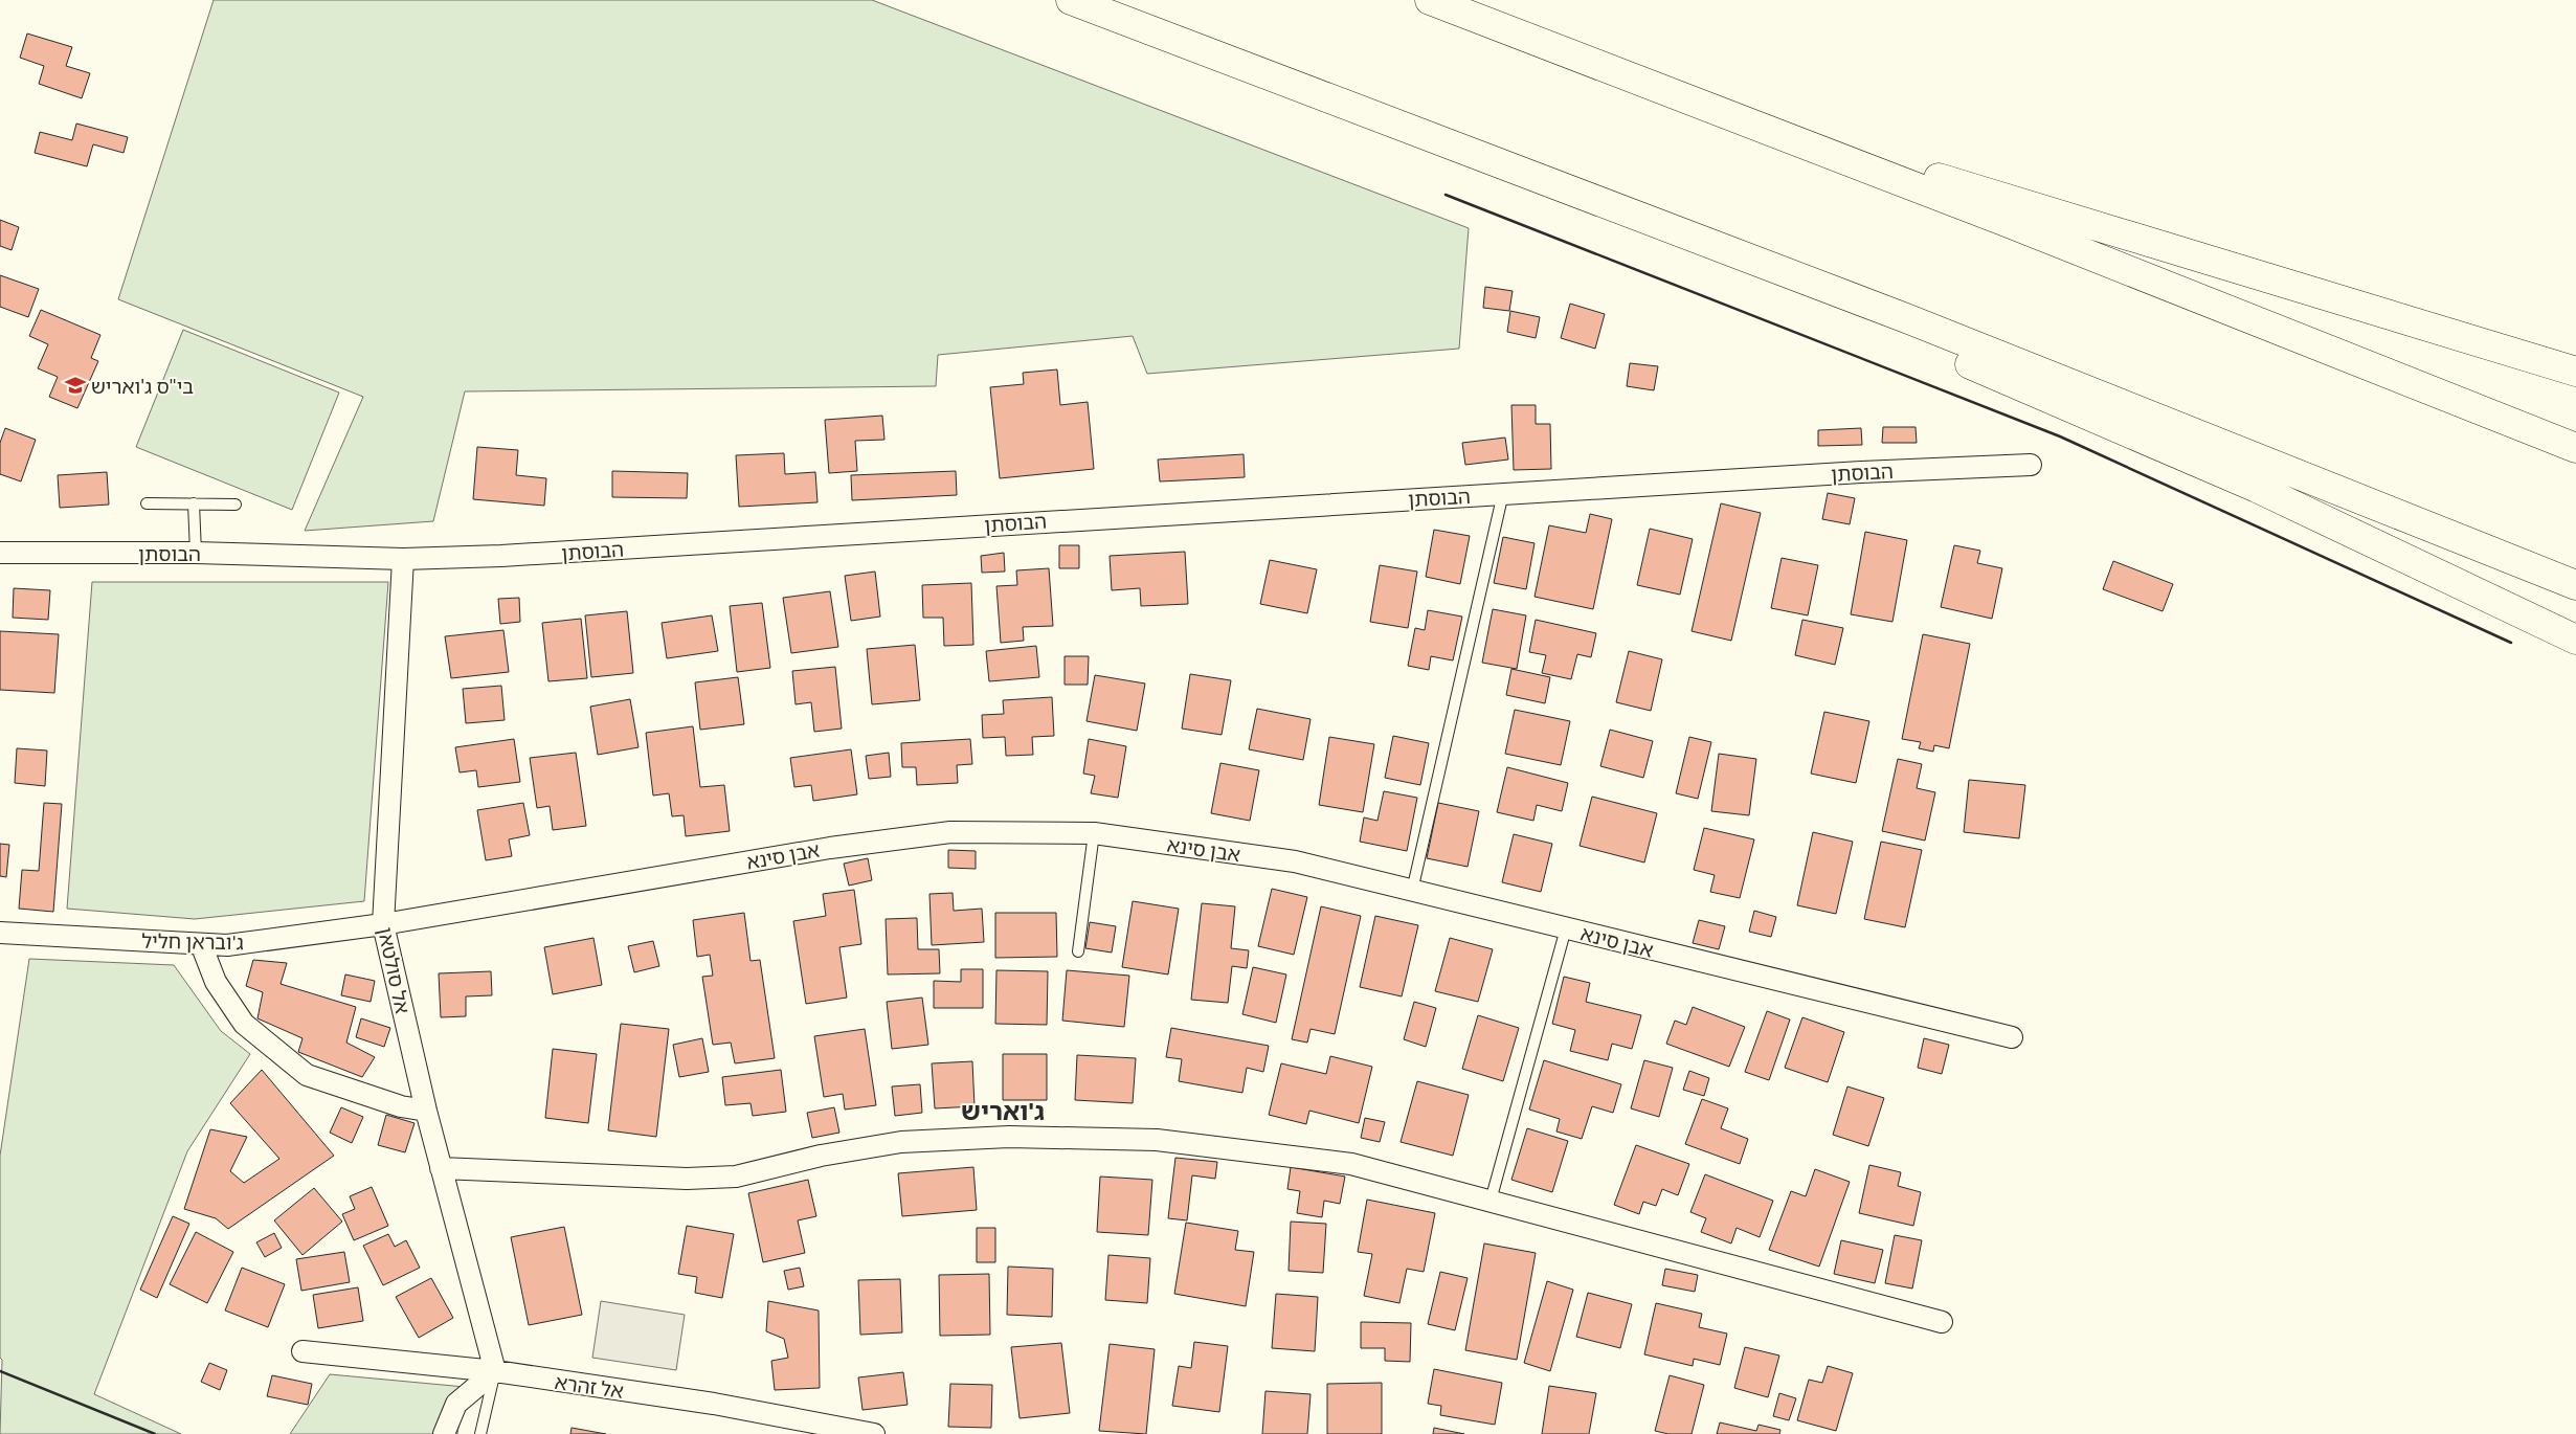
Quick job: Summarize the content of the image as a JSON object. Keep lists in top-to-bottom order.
{
  "streets": {
    "street": [
      "הבוסתן",
      "אבן סינא",
      "ג'ובראן חליל",
      "אל סולטאן",
      "אל זהרא"
    ]
  },
  "crossings": [
    ["הבוסתן", "אל סולטאן"],
    ["אבן סינא", "ג'ובראן חליל"],
    ["אבן סינא", "אל סולטאן"],
    ["ג'ובראן חליל", "אל סולטאן"],
    ["אל סולטאן", "אל זהרא"]
  ],
  "districts": ["ג'ואריש"],
  "places": {
    "school or university": ["בי\"ס ג'ואריש"]
  }
}
